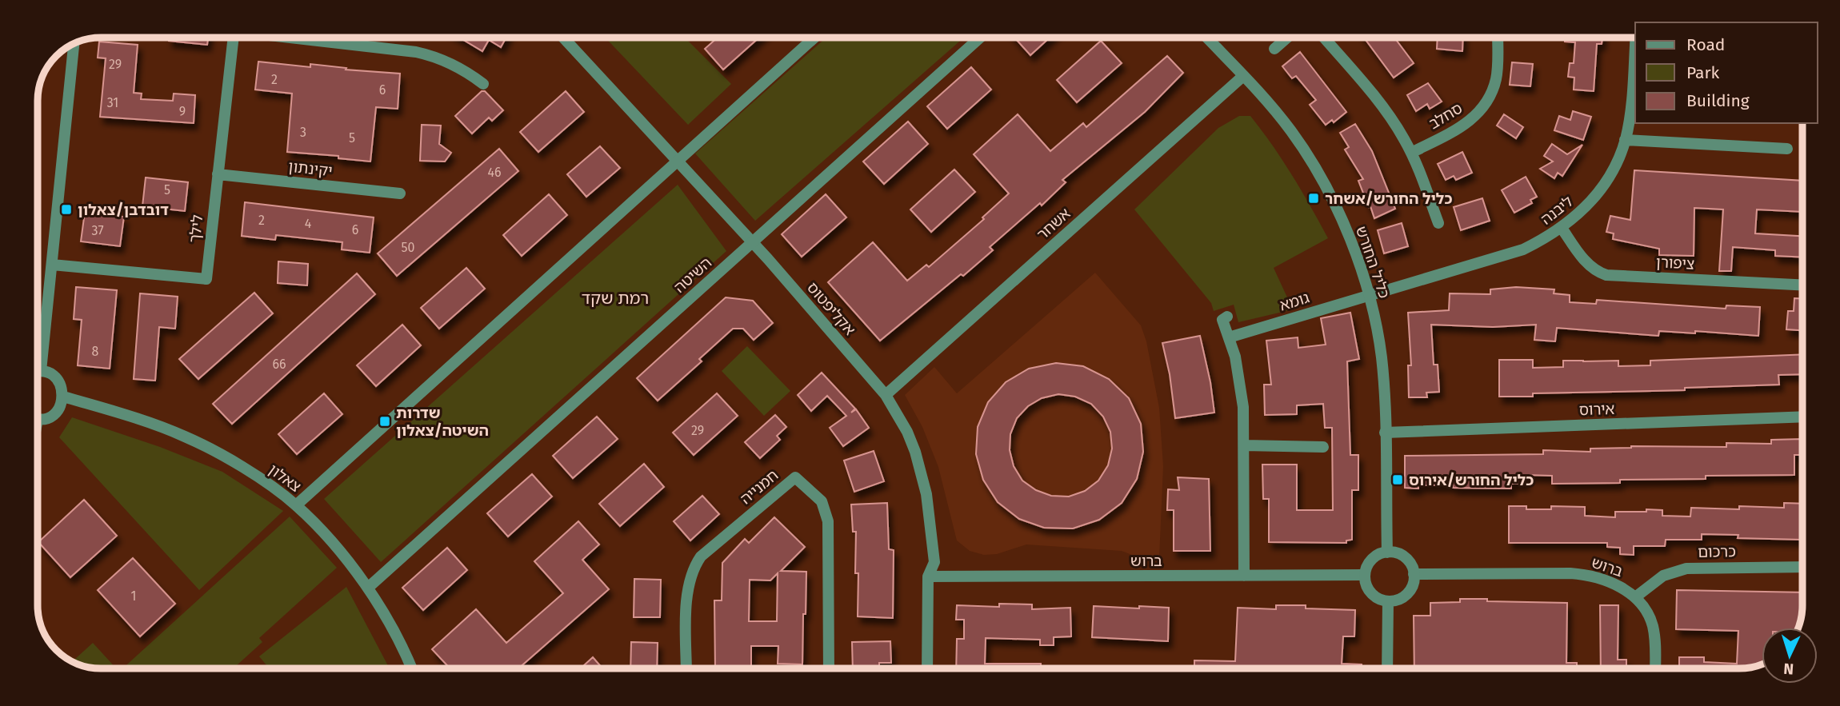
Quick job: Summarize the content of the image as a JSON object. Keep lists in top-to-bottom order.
{
  "streets": {
    "street": [
      "סחלב",
      "יקינתון",
      "ליבנה",
      "אשחר",
      "לילך",
      "כליל החורש",
      "ציפורן",
      "השיטה",
      "גומא",
      "אקליפטוס",
      "אירוס",
      "צאלון",
      "חמנייה",
      "כרכום",
      "ברוש"
    ]
  },
  "crossings": [
    ["יקינתון", "לילך"],
    ["ליבנה", "כליל החורש"],
    ["ליבנה", "ציפורן"],
    ["ליבנה", "גומא"],
    ["אשחר", "כליל החורש"],
    ["אשחר", "אקליפטוס"],
    ["כליל החורש", "גומא"],
    ["כליל החורש", "אירוס"],
    ["כליל החורש", "ברוש"],
    ["השיטה", "אקליפטוס"],
    ["השיטה", "צאלון"],
    ["אקליפטוס", "ברוש"],
    ["כרכום", "ברוש"]
  ],
  "districts": ["רמת שקד"],
  "places": {
    "transit": [
      "כליל החורש/אשחר",
      "דובדבן/צאלון",
      "שדרות השיטה/צאלון",
      "כליל החורש/אירוס"
    ]
  },
  "house_numbers": [
    "29",
    "2",
    "6",
    "31",
    "9",
    "3",
    "5",
    "46",
    "5",
    "2",
    "4",
    "6",
    "37",
    "50",
    "8",
    "66",
    "29",
    "1"
  ],
  "legend": ["Road", "Park", "Building"],
  "north": "bottom"
}
